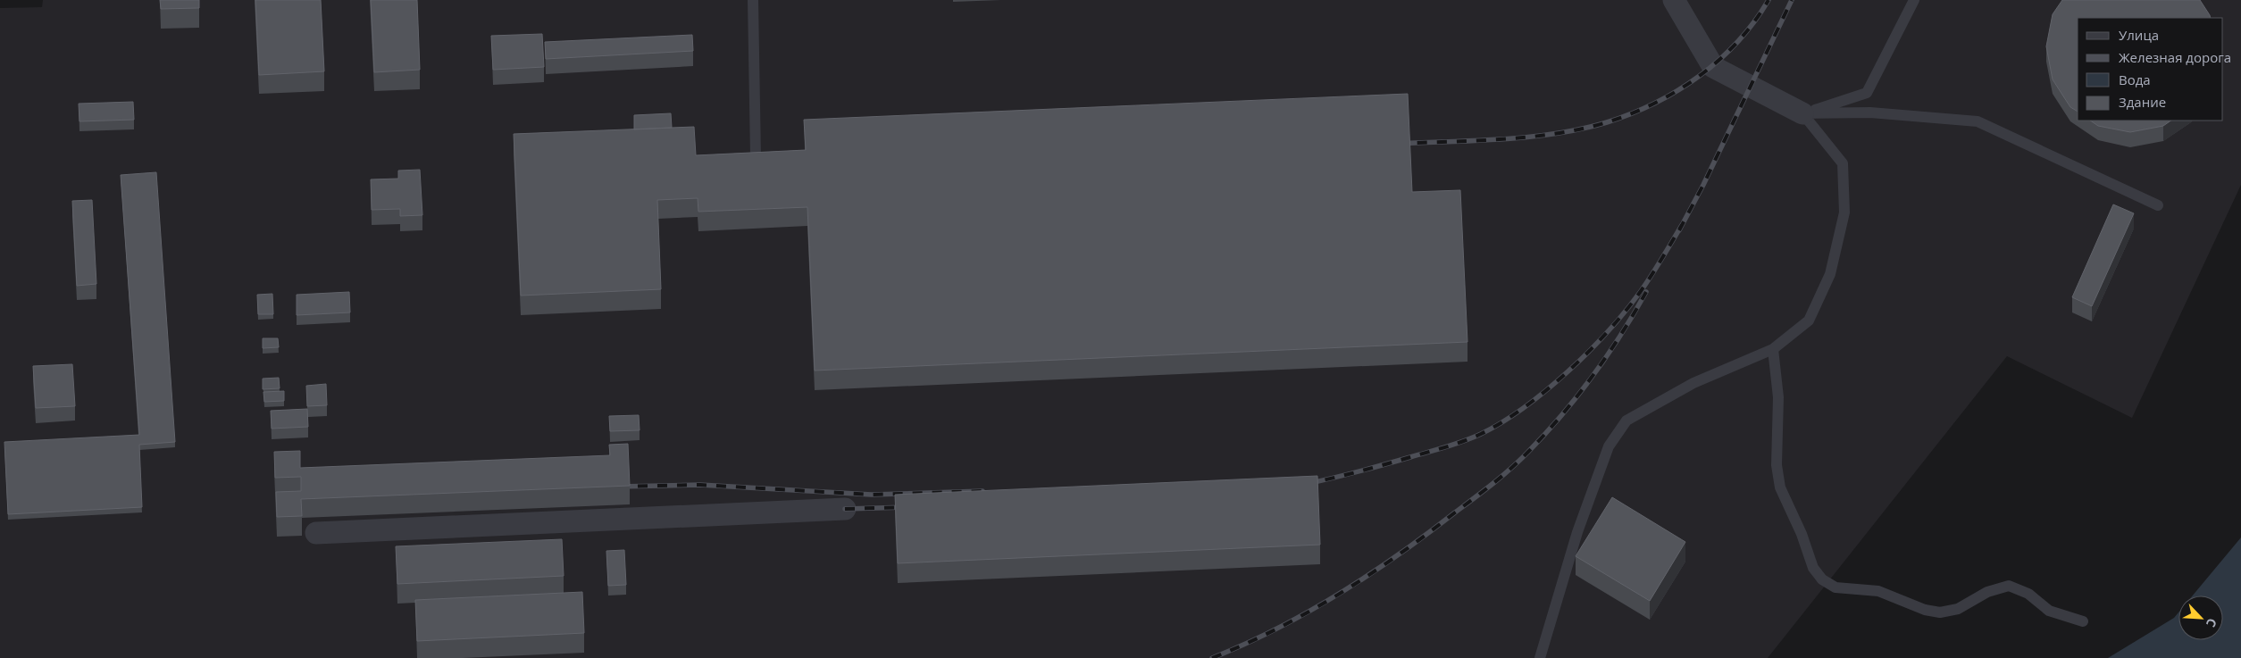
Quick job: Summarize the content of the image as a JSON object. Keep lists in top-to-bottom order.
{
  "legend": [
    "Улица",
    "Железная дорога",
    "Вода",
    "Здание"
  ],
  "north": "bottom right"
}
